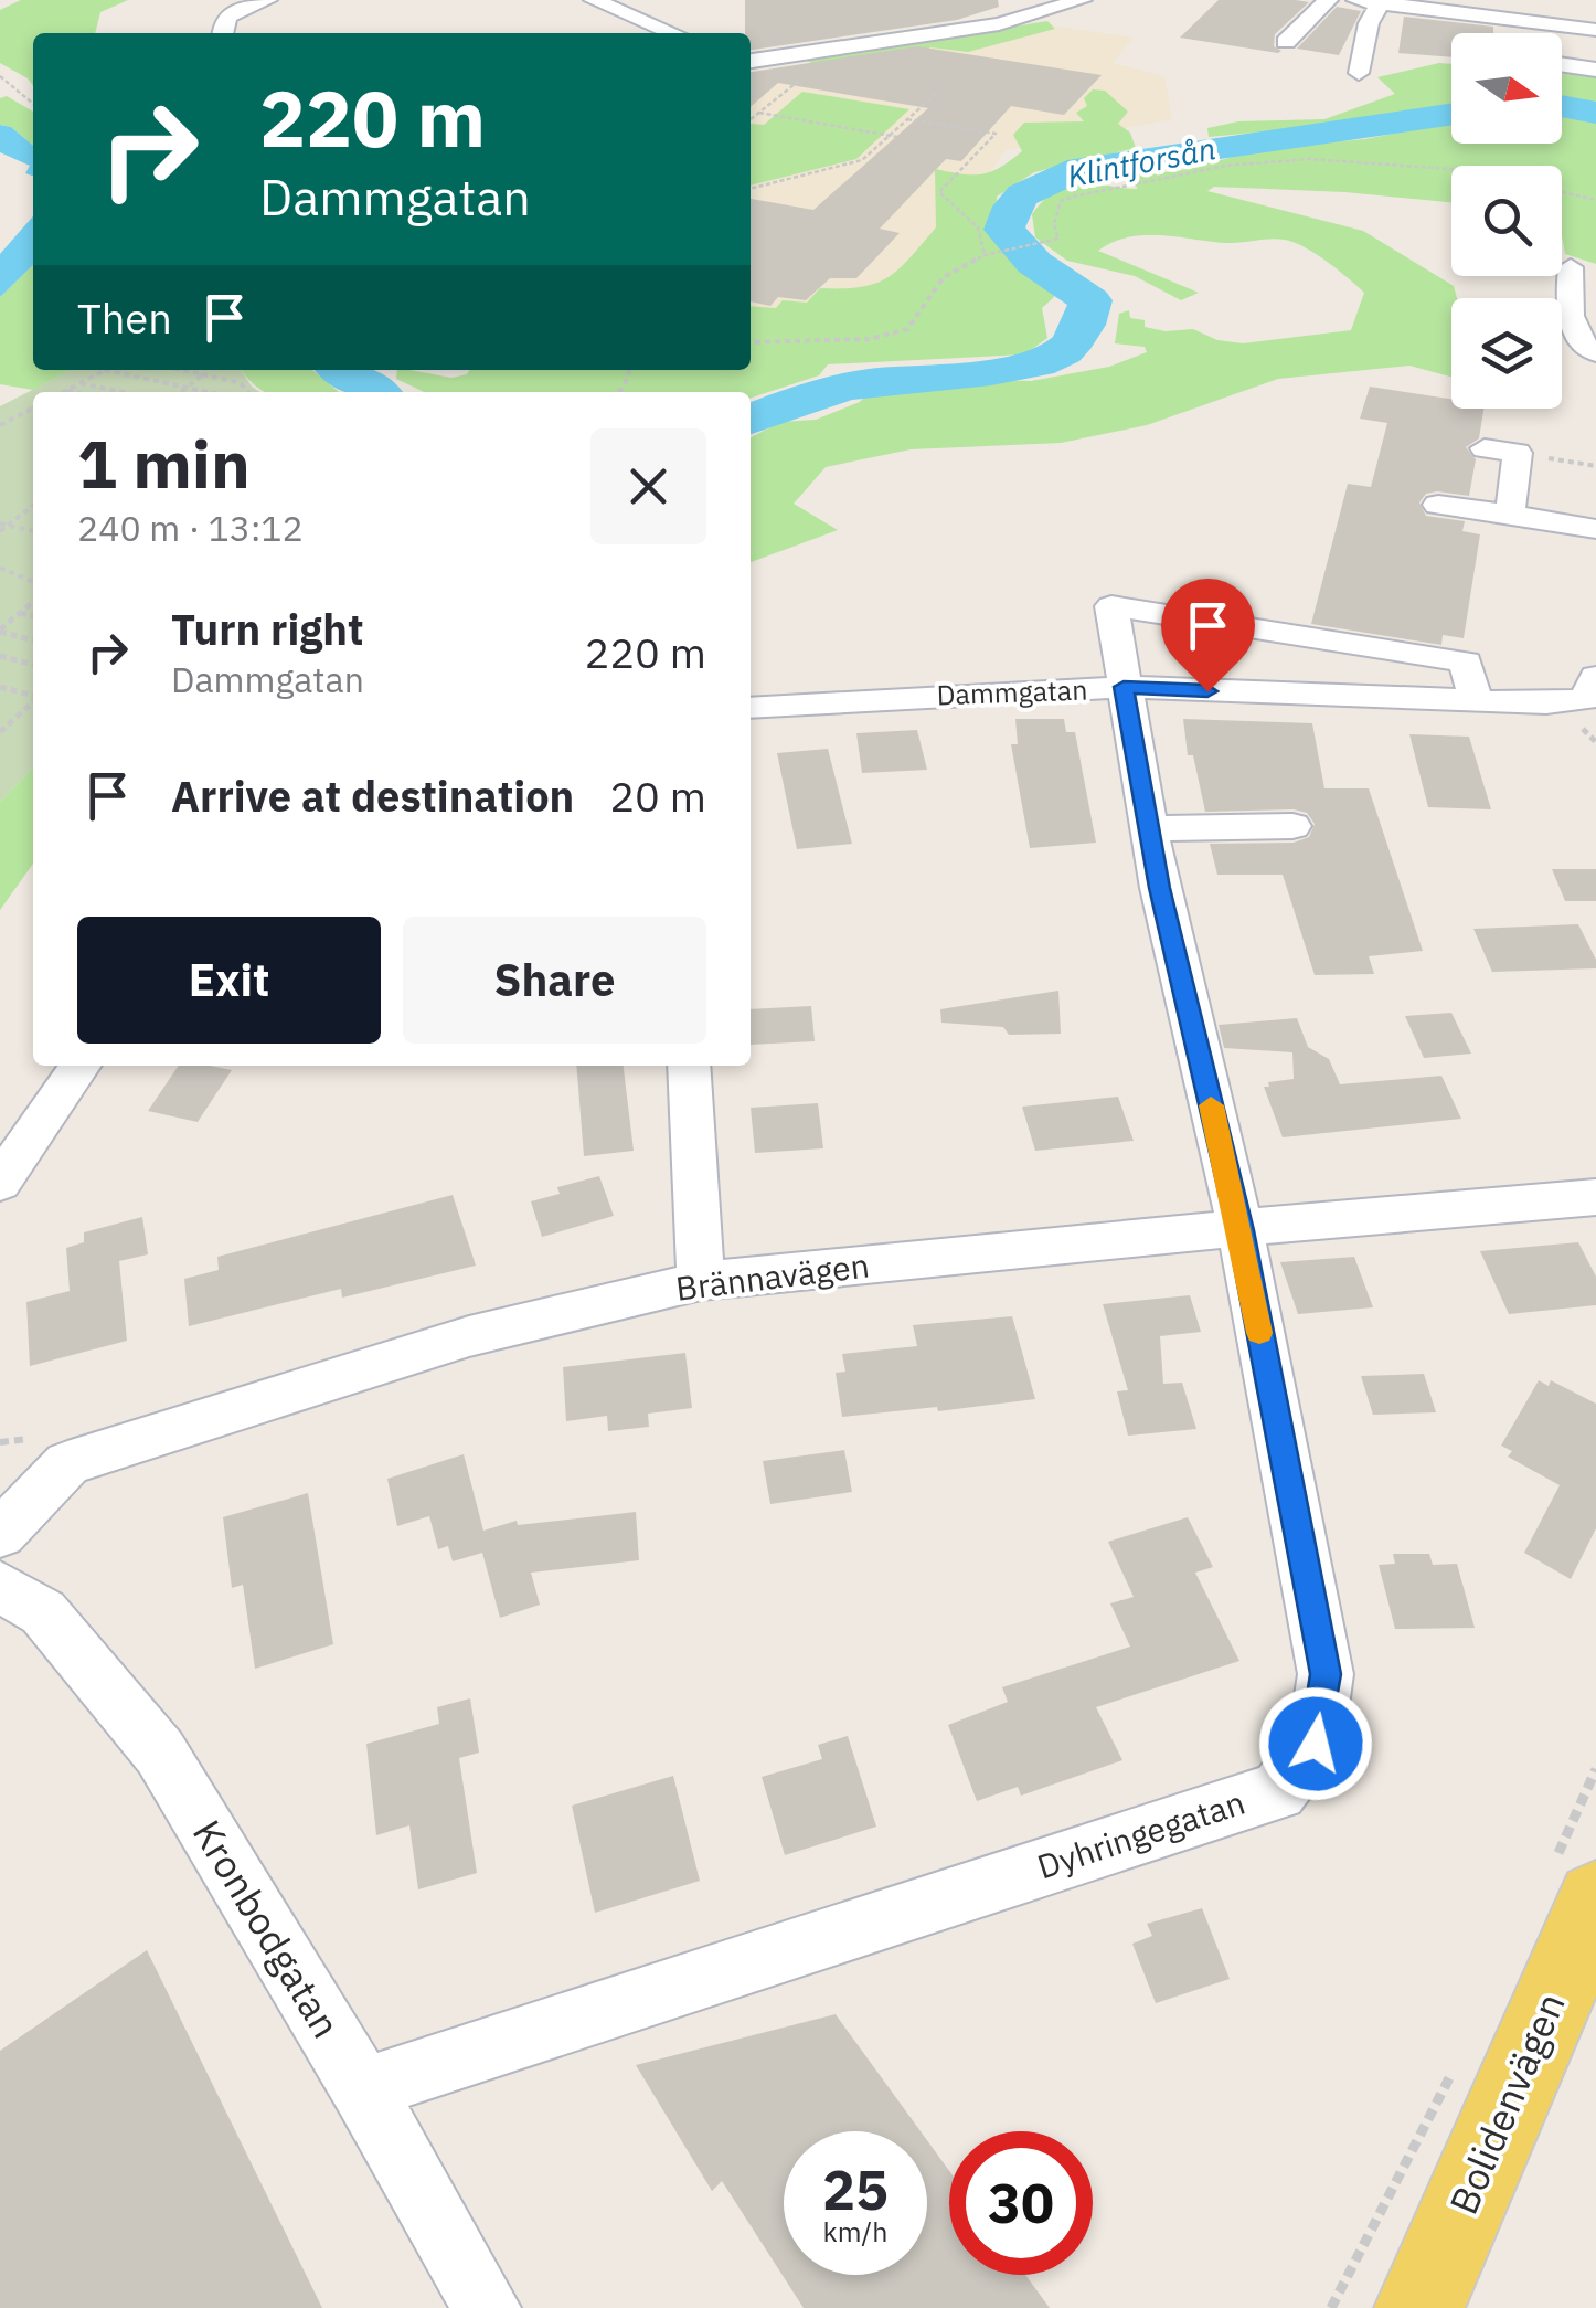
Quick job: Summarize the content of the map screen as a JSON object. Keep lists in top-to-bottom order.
{
  "streets": {
    "main road": ["Bolidenvägen"],
    "street": [
      "Dammgatan",
      "Brännavägen",
      "Dyhringegatan",
      "Kronbodgatan"
    ]
  },
  "crossings": [
    ["Dammgatan", "Dyhringegatan"],
    ["Brännavägen", "Dyhringegatan"],
    ["Dyhringegatan", "Kronbodgatan"]
  ],
  "water": ["Klintforsån"],
  "north": "right",
  "page": {
    "turn": ["220 m", "Dammgatan"],
    "then": "Then",
    "heading": ["1 min", "240 m · 13:12"],
    "list": [
      {
        "name": "Turn right",
        "note": "Dammgatan",
        "value": "220 m"
      },
      {
        "name": "Arrive at destination",
        "value": "20 m"
      }
    ],
    "buttons": ["Exit", "Share"],
    "speed": "25 km/h",
    "limit": "30"
  }
}
